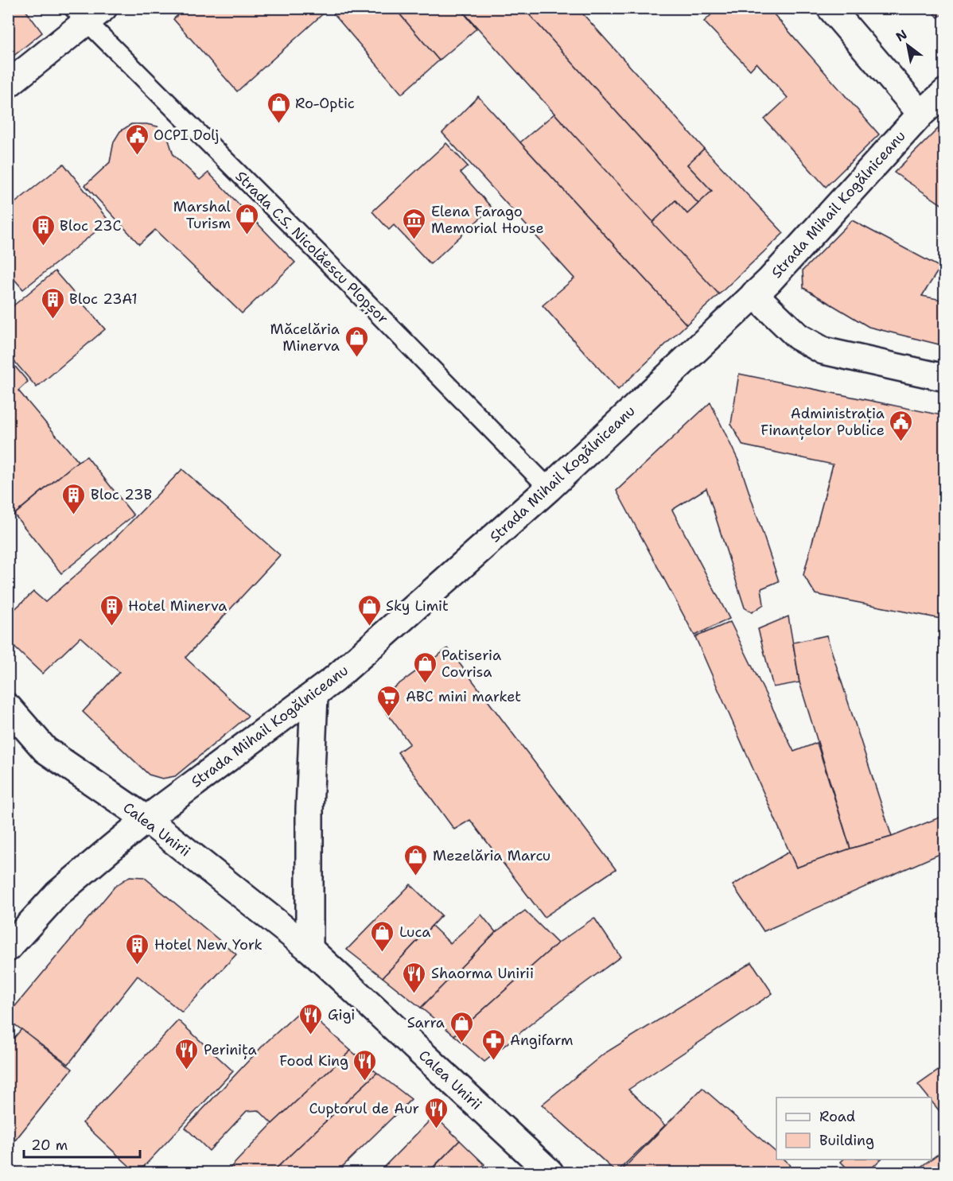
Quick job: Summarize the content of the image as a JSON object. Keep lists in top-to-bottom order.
{
  "streets": {
    "street": ["Strada Mihail Kogălniceanu", "Calea Unirii"],
    "lane": ["Strada C.S. Nicolăescu Plopșor"]
  },
  "crossings": [
    ["Strada Mihail Kogălniceanu", "Strada C.S. Nicolăescu Plopșor"],
    ["Strada Mihail Kogălniceanu", "Calea Unirii"]
  ],
  "places": {
    "shop": [
      "Ro-Optic",
      "Marshal Turism",
      "Măcelăria Minerva",
      "Sky Limit",
      "Patiseria Covrisa",
      "Mezelăria Marcu",
      "Luca",
      "Sarra"
    ],
    "public building": ["OCPI Dolj", "Administrația Finanțelor Publice"],
    "museum": ["Elena Farago Memorial House"],
    "building": [
      "Bloc 23C",
      "Bloc 23A1",
      "Bloc 23B",
      "Hotel Minerva",
      "Hotel New York"
    ],
    "supermarket": ["ABC mini market"],
    "restaurant": [
      "Shaorma Unirii",
      "Gigi",
      "Perinița",
      "Food King",
      "Cuptorul de Aur"
    ],
    "pharmacy": ["Angifarm"]
  },
  "legend": ["Road", "Building"],
  "scale_bar": "20 m",
  "north": "top left"
}
